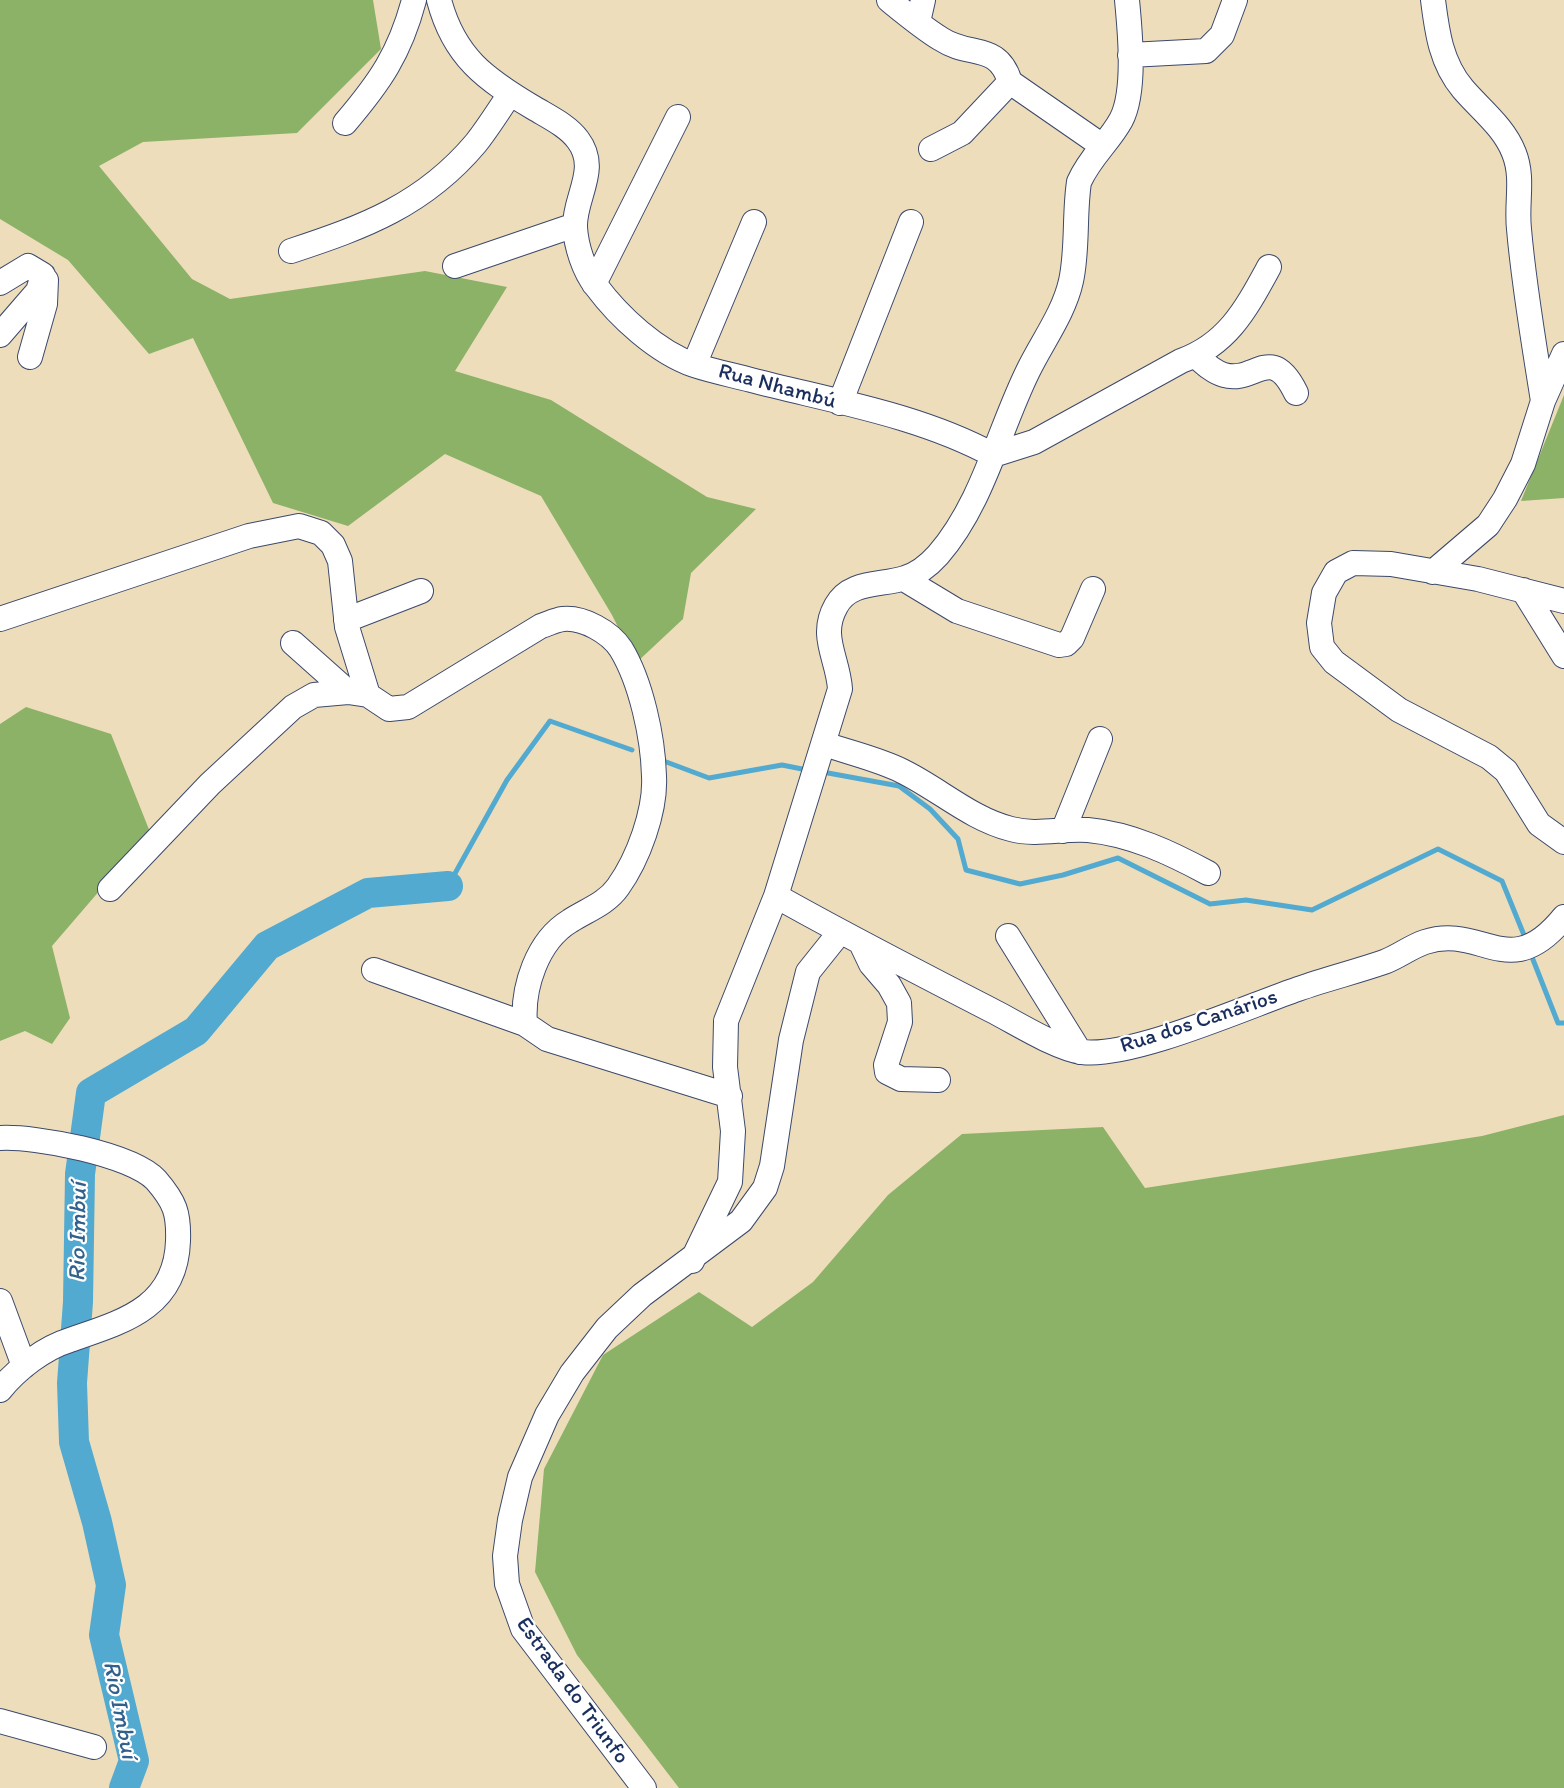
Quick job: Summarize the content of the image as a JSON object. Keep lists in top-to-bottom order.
{
  "streets": {
    "street": ["Rua Nhambú", "Rua dos Canários", "Estrada do Triunfo"]
  },
  "crossings": [
    ["Rua dos Canários", "Estrada do Triunfo"]
  ],
  "water": ["Rio Imbuí"]
}
